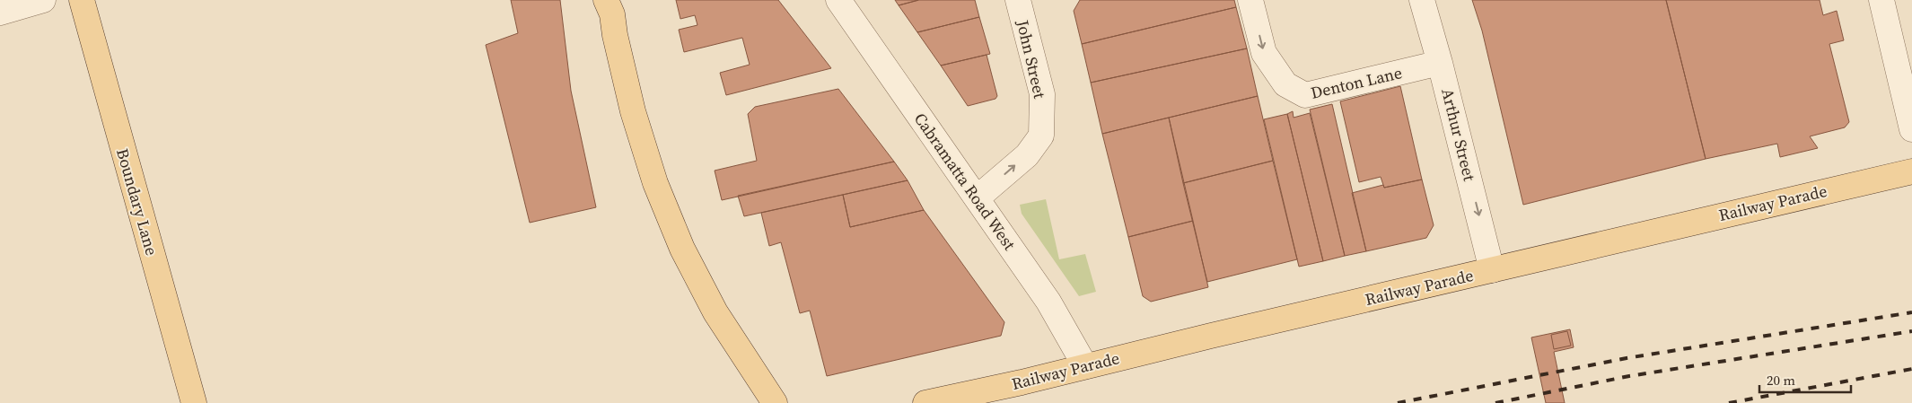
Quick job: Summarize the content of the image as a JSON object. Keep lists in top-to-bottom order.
{
  "streets": {
    "main road": ["Boundary Lane", "Railway Parade"],
    "street": [
      "John Street",
      "Denton Lane",
      "Arthur Street",
      "Cabramatta Road West"
    ]
  },
  "crossings": [
    ["John Street", "Cabramatta Road West"],
    ["Denton Lane", "Arthur Street"],
    ["Arthur Street", "Railway Parade"],
    ["Cabramatta Road West", "Railway Parade"]
  ],
  "one_way": ["John Street", "Arthur Street"],
  "scale_bar": "20 m"
}
